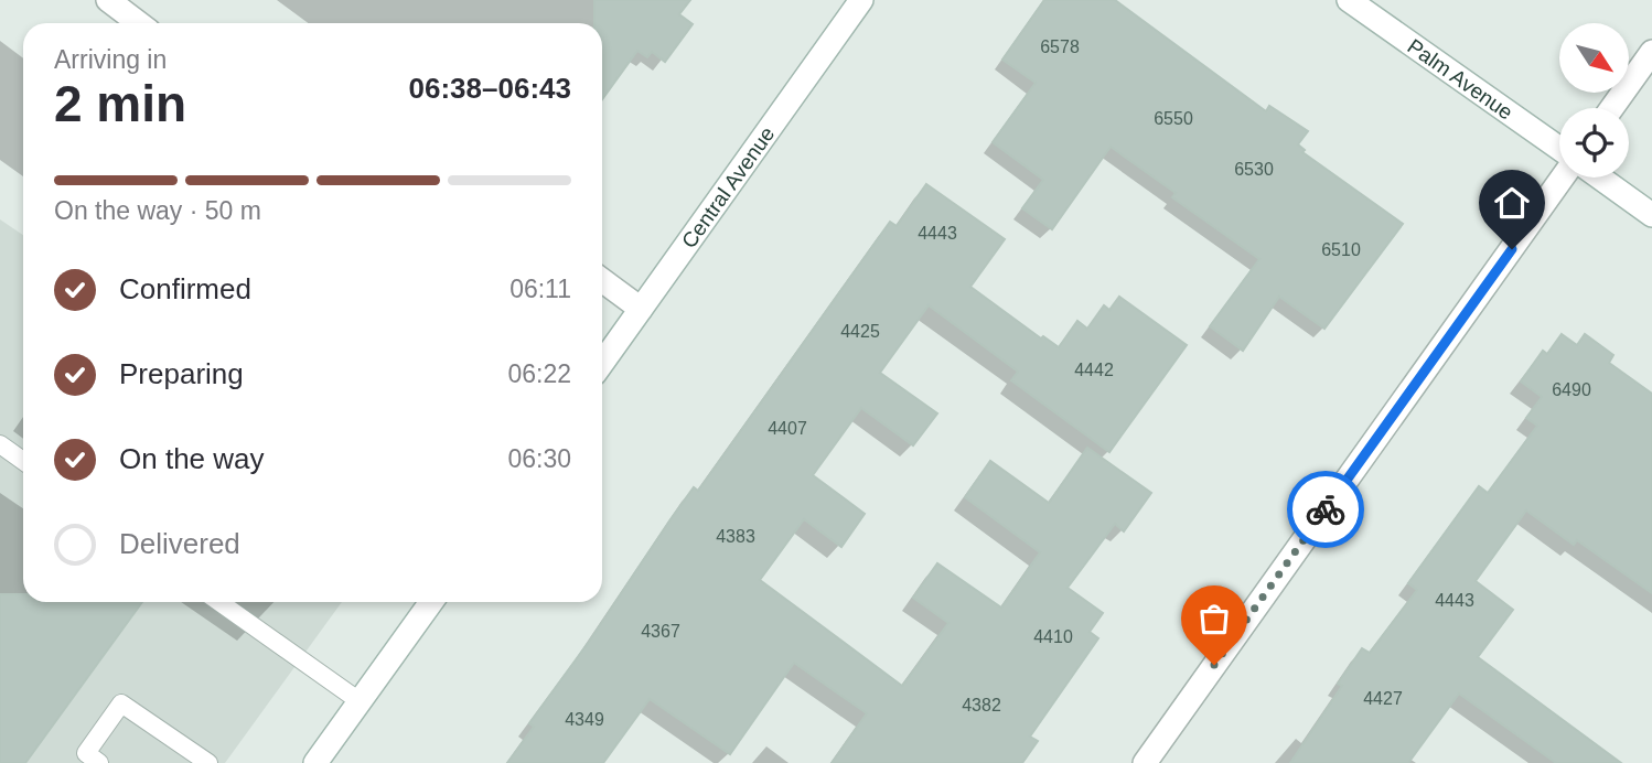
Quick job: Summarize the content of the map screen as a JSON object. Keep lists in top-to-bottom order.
{
  "streets": {
    "street": ["Palm Avenue", "Central Avenue"]
  },
  "house_numbers": [
    "6578",
    "6550",
    "6530",
    "4443",
    "6510",
    "4425",
    "4442",
    "6490",
    "4407",
    "4383",
    "4443",
    "4367",
    "4410",
    "4427",
    "4382",
    "4349"
  ],
  "north": "bottom right",
  "page": {
    "heading": ["2 min", "Arriving in", "06:38–06:43"],
    "bar": "On the way · 50 m",
    "list": [
      ["Confirmed", "06:11"],
      ["Preparing", "06:22"],
      ["On the way", "06:30"],
      "Delivered"
    ]
  }
}
